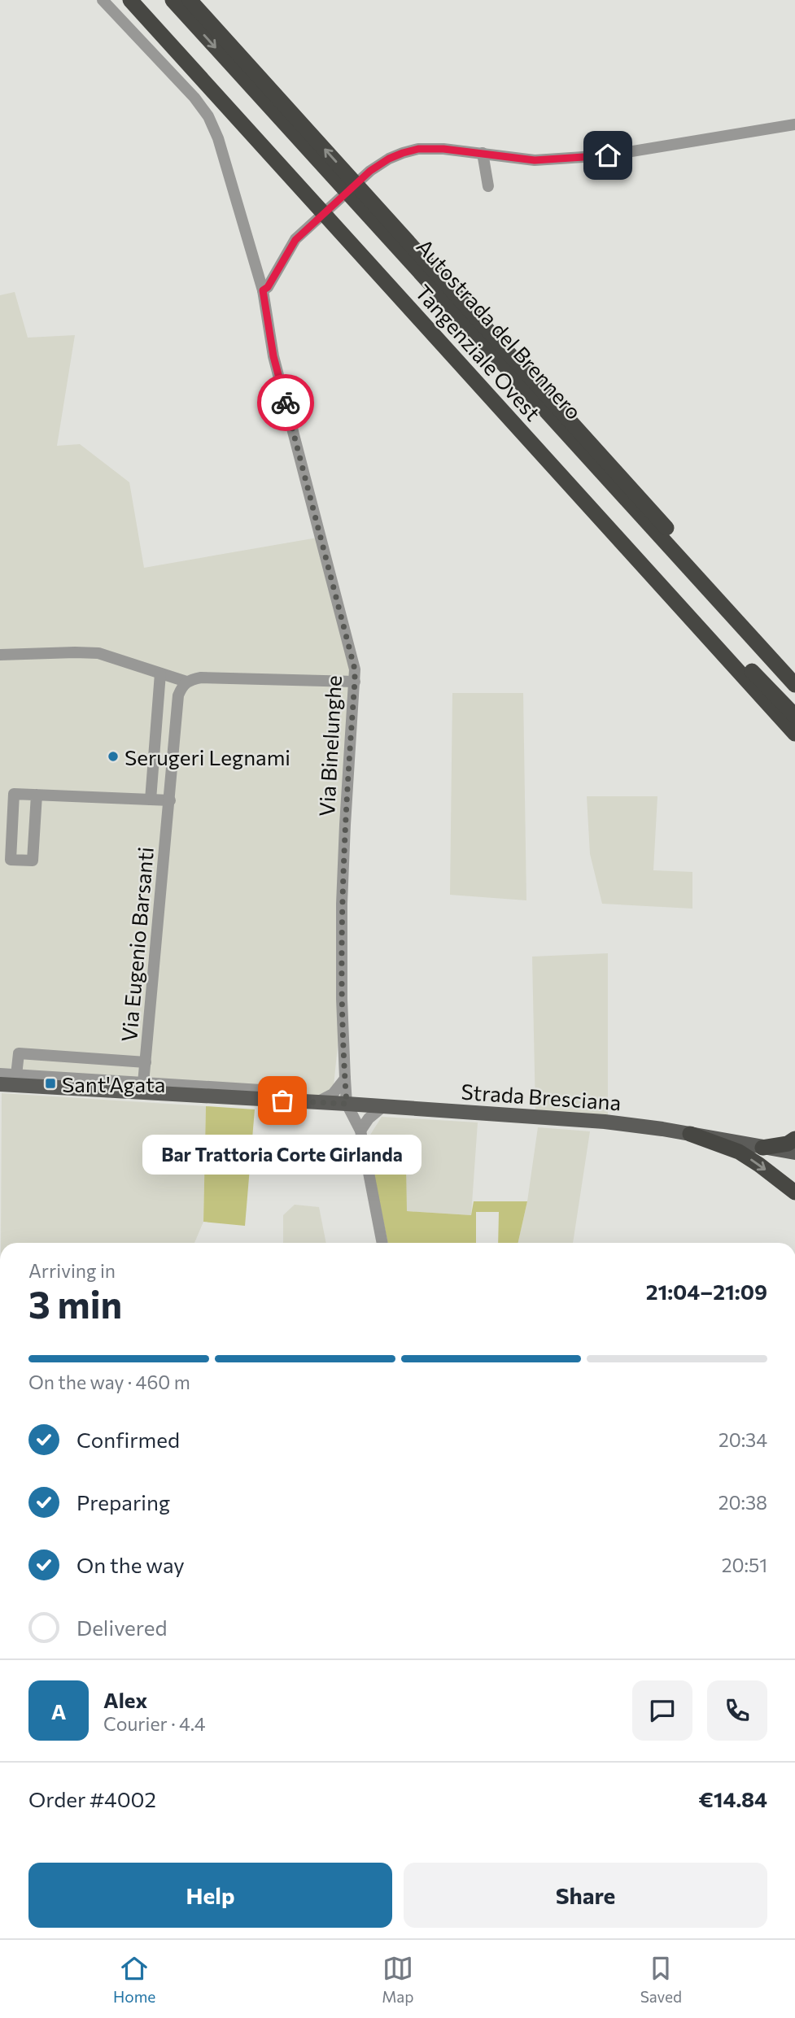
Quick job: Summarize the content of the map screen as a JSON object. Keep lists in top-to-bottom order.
{
  "streets": {
    "highway": ["Autostrada del Brennero", "Tangenziale Ovest"],
    "main road": ["Strada Bresciana"],
    "street": ["Via Binelunghe", "Via Eugenio Barsanti"]
  },
  "crossings": [
    ["Via Binelunghe", "Strada Bresciana"],
    ["Via Eugenio Barsanti", "Strada Bresciana"]
  ],
  "places": {
    "other": ["Serugeri Legnami", "Bar Trattoria Corte Girlanda"],
    "transit": ["Sant'Agata"]
  },
  "page": {
    "bubble": "Bar Trattoria Corte Girlanda",
    "heading": ["3 min", "Arriving in", "21:04–21:09"],
    "panel": [
      "Alex",
      "Courier · 4.4",
      "Order #4002",
      "€14.84"
    ],
    "bar": "On the way · 460 m",
    "list": [
      ["Confirmed", "20:34"],
      ["Preparing", "20:38"],
      ["On the way", "20:51"],
      "Delivered"
    ],
    "round": "A",
    "buttons": ["Help", "Share"],
    "tabs": ["Home", "Map", "Saved"]
  }
}
